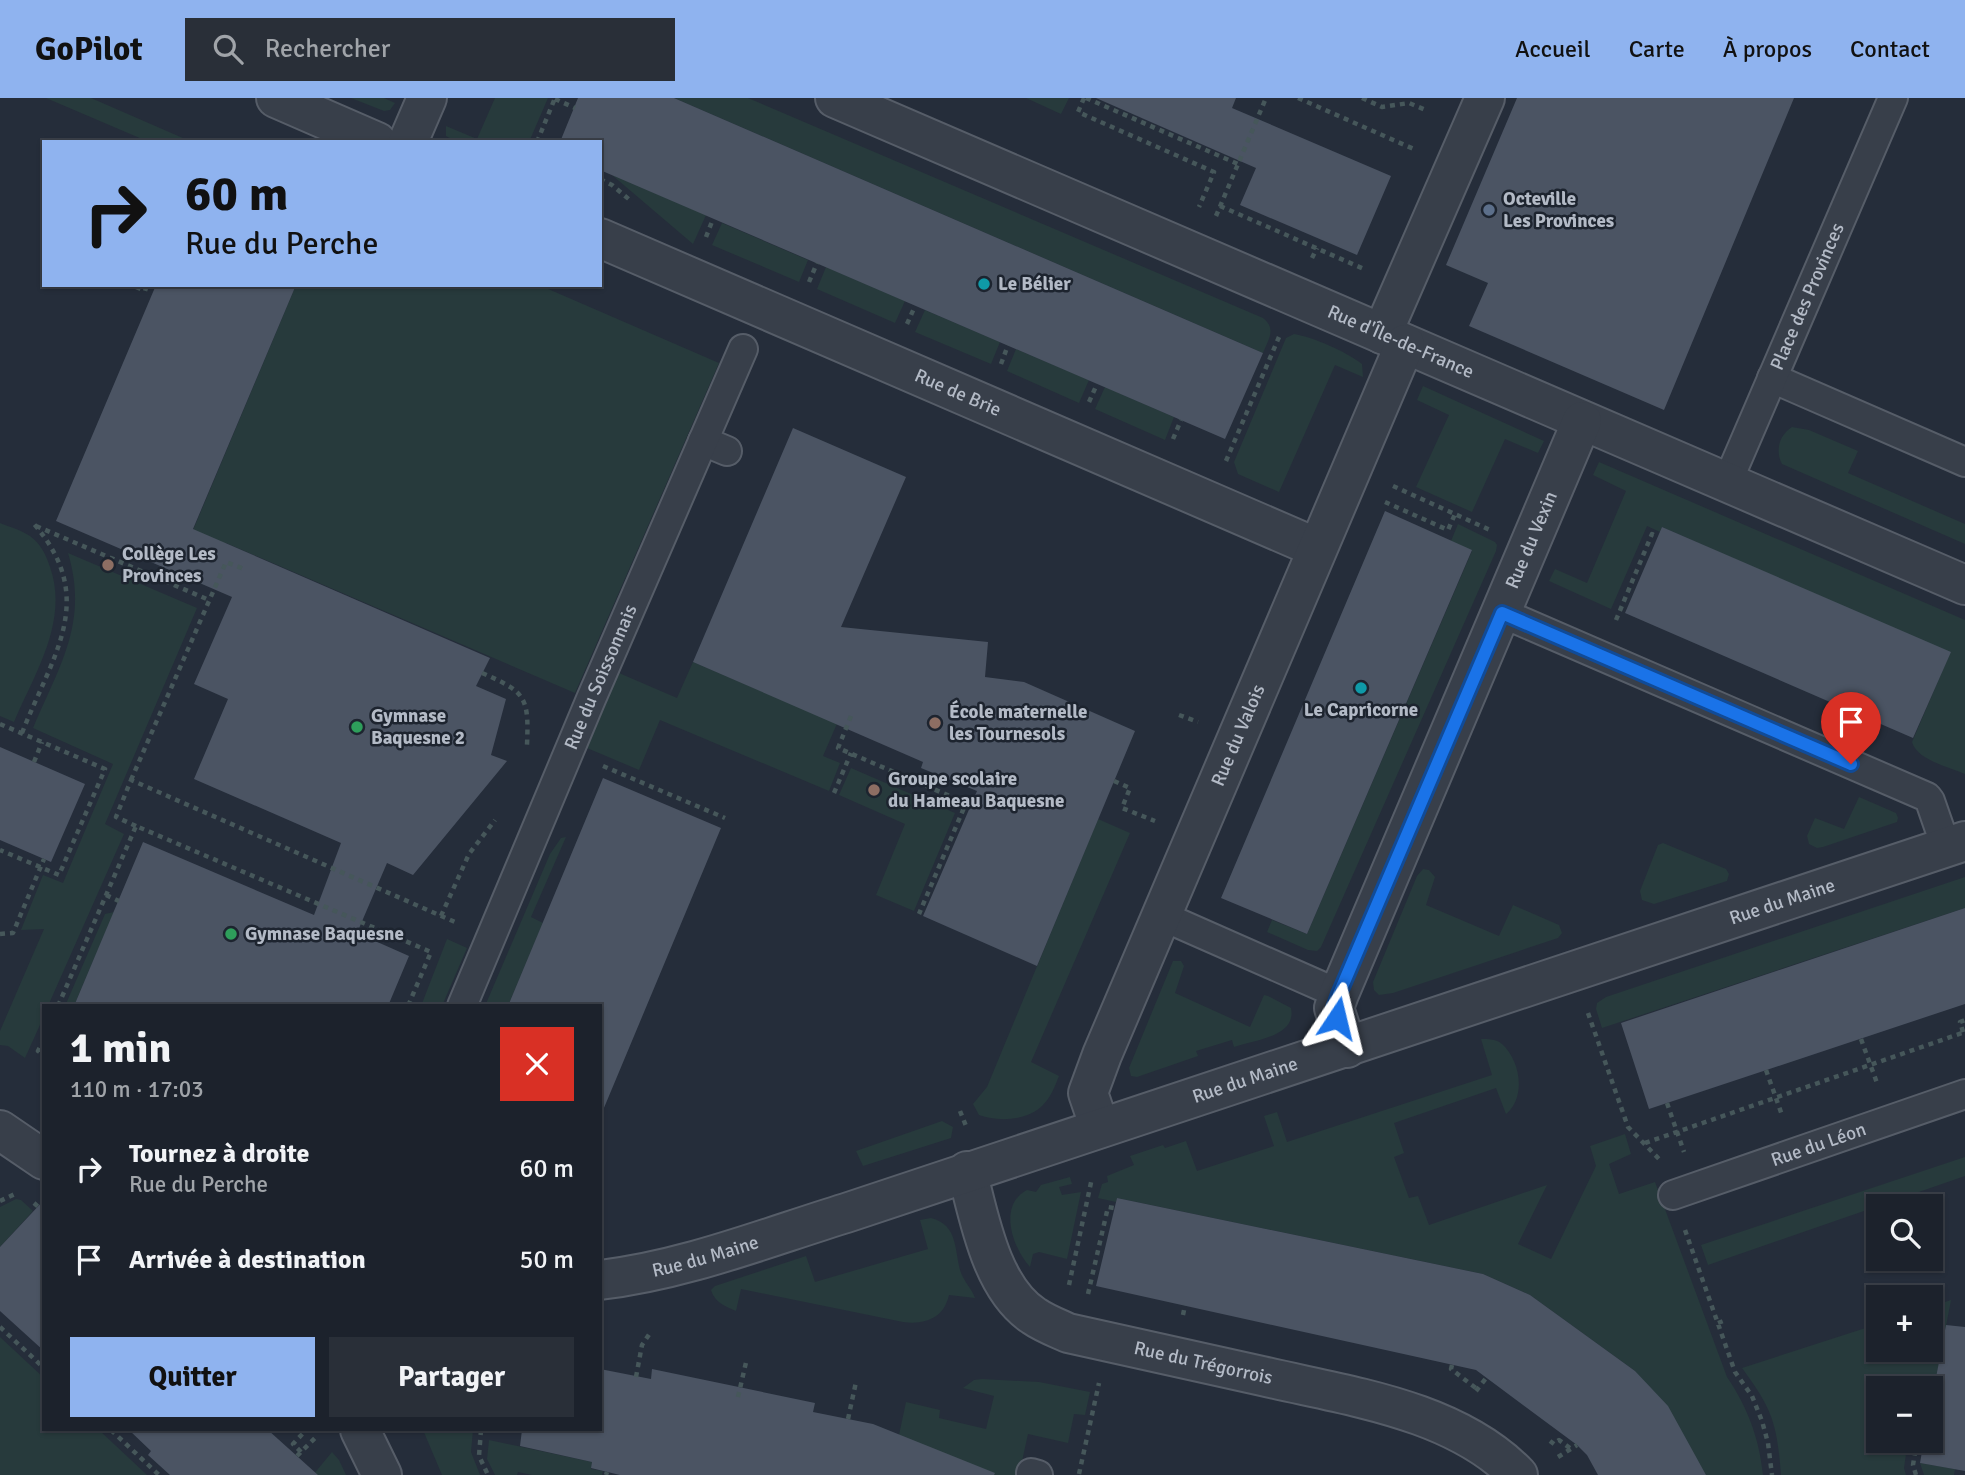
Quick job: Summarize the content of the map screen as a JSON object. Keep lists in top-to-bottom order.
{
  "streets": {
    "street": [
      "Rue d'Île-de-France",
      "Rue de Brie",
      "Rue du Vexin",
      "Rue du Valois",
      "Rue du Maine",
      "Rue du Trégorrois"
    ],
    "lane": ["Place des Provinces", "Rue du Soissonnais", "Rue du Léon"]
  },
  "crossings": [
    ["Rue d'Île-de-France", "Rue du Vexin"],
    ["Rue d'Île-de-France", "Rue du Valois"],
    ["Rue de Brie", "Rue du Valois"],
    ["Rue du Vexin", "Rue du Maine"],
    ["Rue du Valois", "Rue du Maine"],
    ["Rue du Maine", "Rue du Trégorrois"]
  ],
  "places": [
    "Octeville Les Provinces",
    "Le Bélier",
    "Collège Les Provinces",
    "Le Capricorne",
    "École maternelle les Tournesols",
    "Gymnase Baquesne 2",
    "Groupe scolaire du Hameau Baquesne",
    "Gymnase Baquesne"
  ],
  "page": {
    "header": "GoPilot",
    "search": "Rechercher",
    "nav": [
      "Accueil",
      "Carte",
      "À propos",
      "Contact"
    ],
    "turn": ["60 m", "Rue du Perche"],
    "heading": ["1 min", "110 m · 17:03"],
    "list": [
      {
        "name": "Tournez à droite",
        "note": "Rue du Perche",
        "value": "60 m"
      },
      {
        "name": "Arrivée à destination",
        "value": "50 m"
      }
    ],
    "map_buttons": ["+", "−"],
    "buttons": ["Quitter", "Partager"]
  }
}
